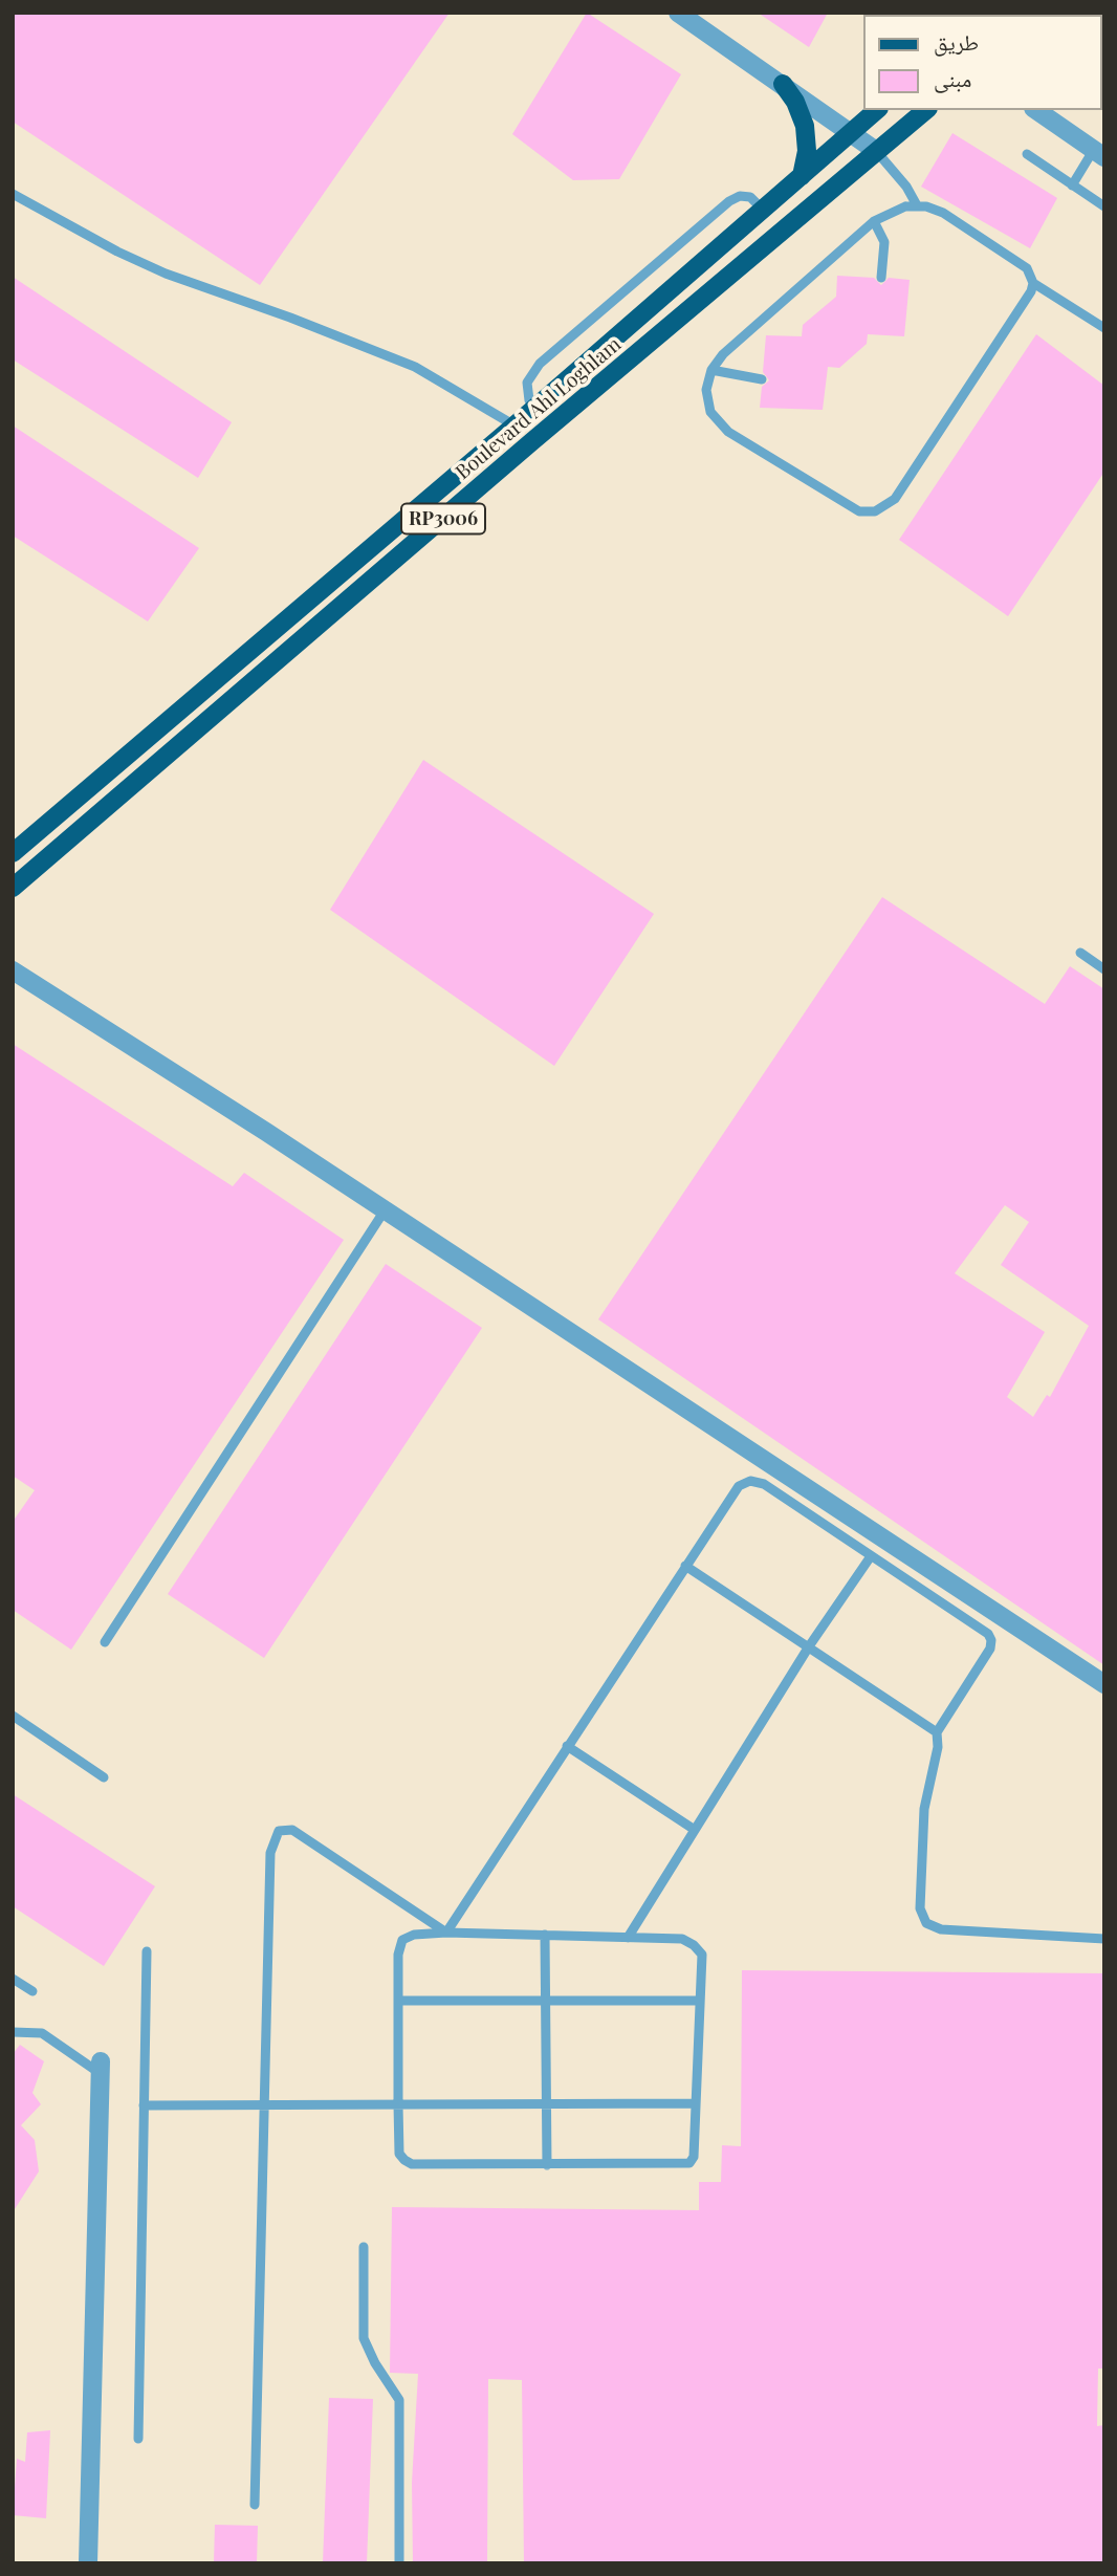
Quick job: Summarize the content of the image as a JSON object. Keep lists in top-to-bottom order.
{
  "streets": {
    "main road": ["Boulevard Ahl Loghlam", "RP3006"]
  },
  "legend": ["طريق", "مبنى"]
}
